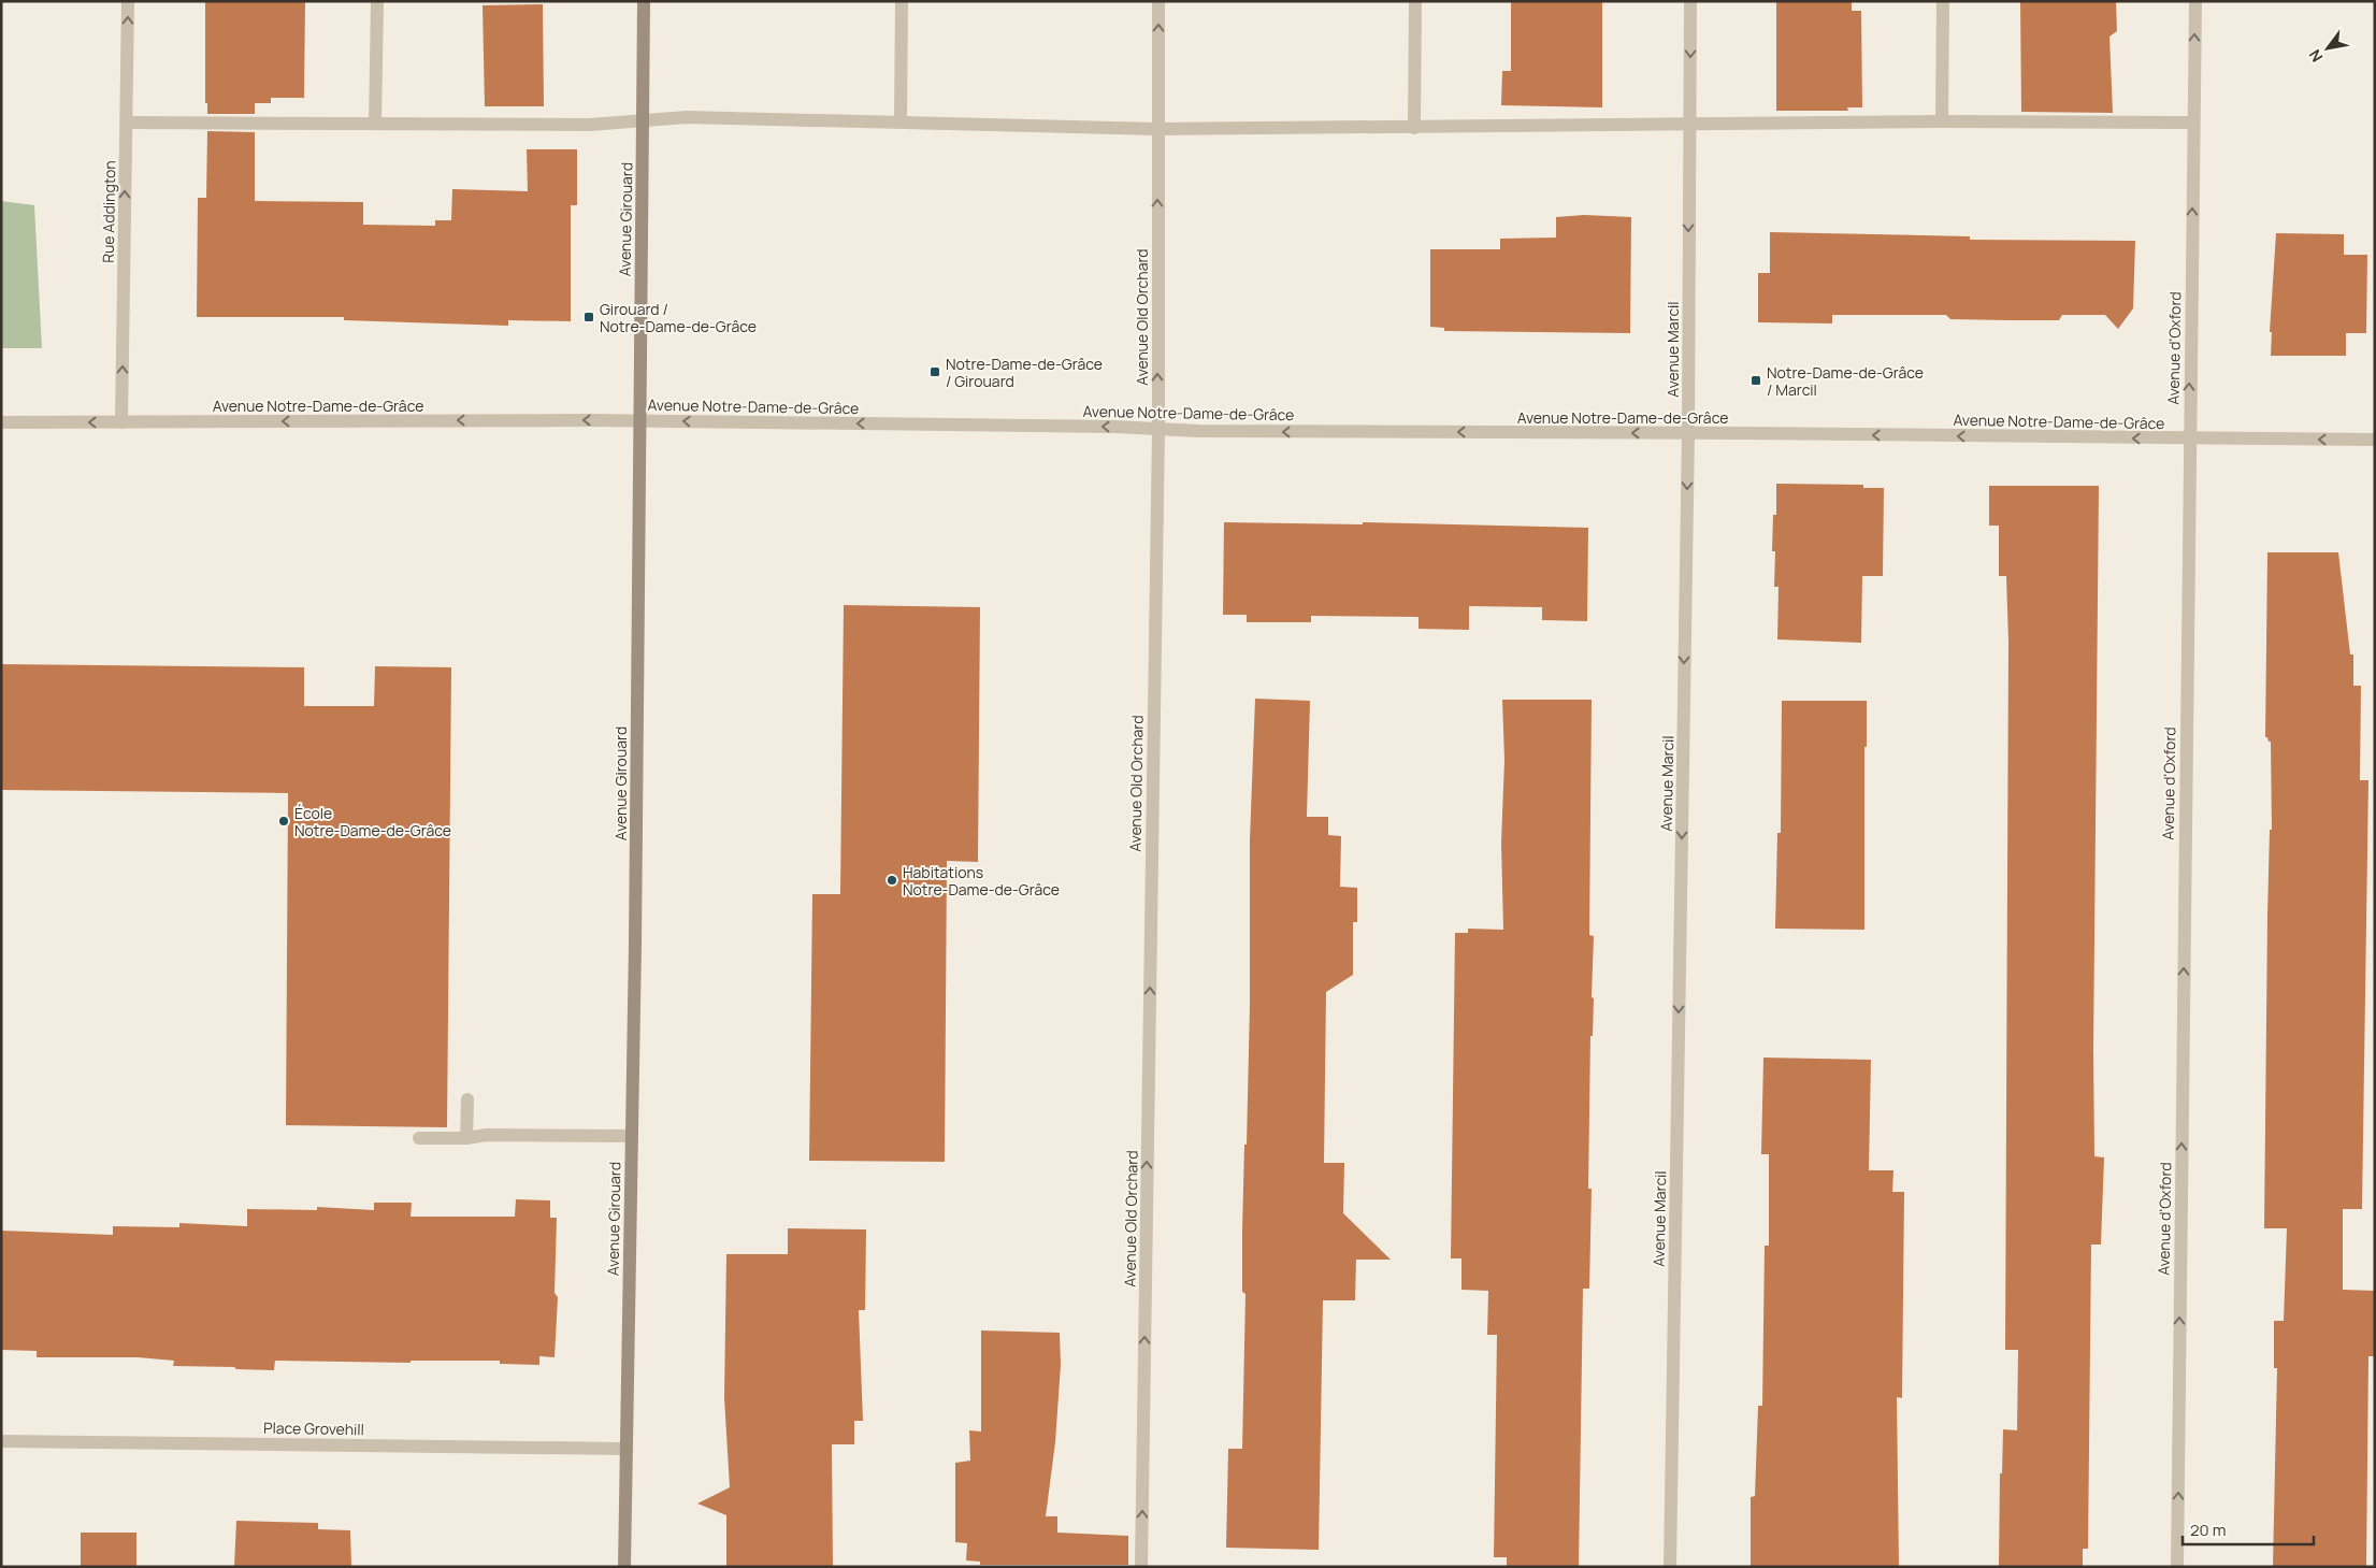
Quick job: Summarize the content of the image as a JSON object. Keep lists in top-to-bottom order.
{
  "streets": {
    "street": [
      "Rue Addington",
      "Avenue Girouard",
      "Avenue Old Orchard",
      "Avenue d'Oxford",
      "Avenue Marcil",
      "Avenue Notre-Dame-de-Grâce",
      "Place Grovehill"
    ]
  },
  "crossings": [
    ["Rue Addington", "Avenue Notre-Dame-de-Grâce"],
    ["Avenue Girouard", "Avenue Notre-Dame-de-Grâce"],
    ["Avenue Girouard", "Place Grovehill"],
    ["Avenue Old Orchard", "Avenue Notre-Dame-de-Grâce"],
    ["Avenue d'Oxford", "Avenue Notre-Dame-de-Grâce"],
    ["Avenue Marcil", "Avenue Notre-Dame-de-Grâce"]
  ],
  "one_way": [
    "Rue Addington",
    "Avenue Old Orchard",
    "Avenue d'Oxford",
    "Avenue Marcil",
    "Avenue Notre-Dame-de-Grâce"
  ],
  "places": {
    "transit": ["Girouard / Notre-Dame-de-Grâce", "Notre-Dame-de-Grâce / Girouard", "Notre-Dame-de-Grâce / Marcil"],
    "other": ["École Notre-Dame-de-Grâce", "Habitations Notre-Dame-de-Grâce"]
  },
  "scale_bar": "20 m",
  "north": "bottom left"
}
